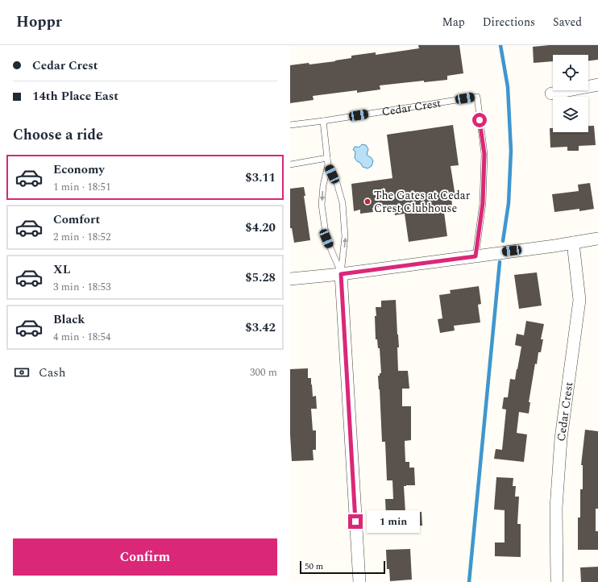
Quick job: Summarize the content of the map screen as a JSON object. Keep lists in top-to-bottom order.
{
  "streets": {
    "street": ["Cedar Crest"]
  },
  "places": ["The Gates at Cedar Crest Clubhouse"],
  "scale_bar": "50 m",
  "page": {
    "header": "Hoppr",
    "nav": ["Map", "Directions", "Saved"],
    "banner": ["Cedar Crest", "14th Place East"],
    "heading": "Choose a ride",
    "list": [
      {
        "name": "Economy",
        "note": "1 min · 18:51",
        "value": "$3.11"
      },
      {
        "name": "Comfort",
        "note": "2 min · 18:52",
        "value": "$4.20"
      },
      {
        "name": "XL",
        "note": "3 min · 18:53",
        "value": "$5.28"
      },
      {
        "name": "Black",
        "note": "4 min · 18:54",
        "value": "$3.42"
      }
    ],
    "pay": ["Cash", "300 m"],
    "bubble": "1 min",
    "buttons": "Confirm",
    "scale": "50 m"
  }
}
